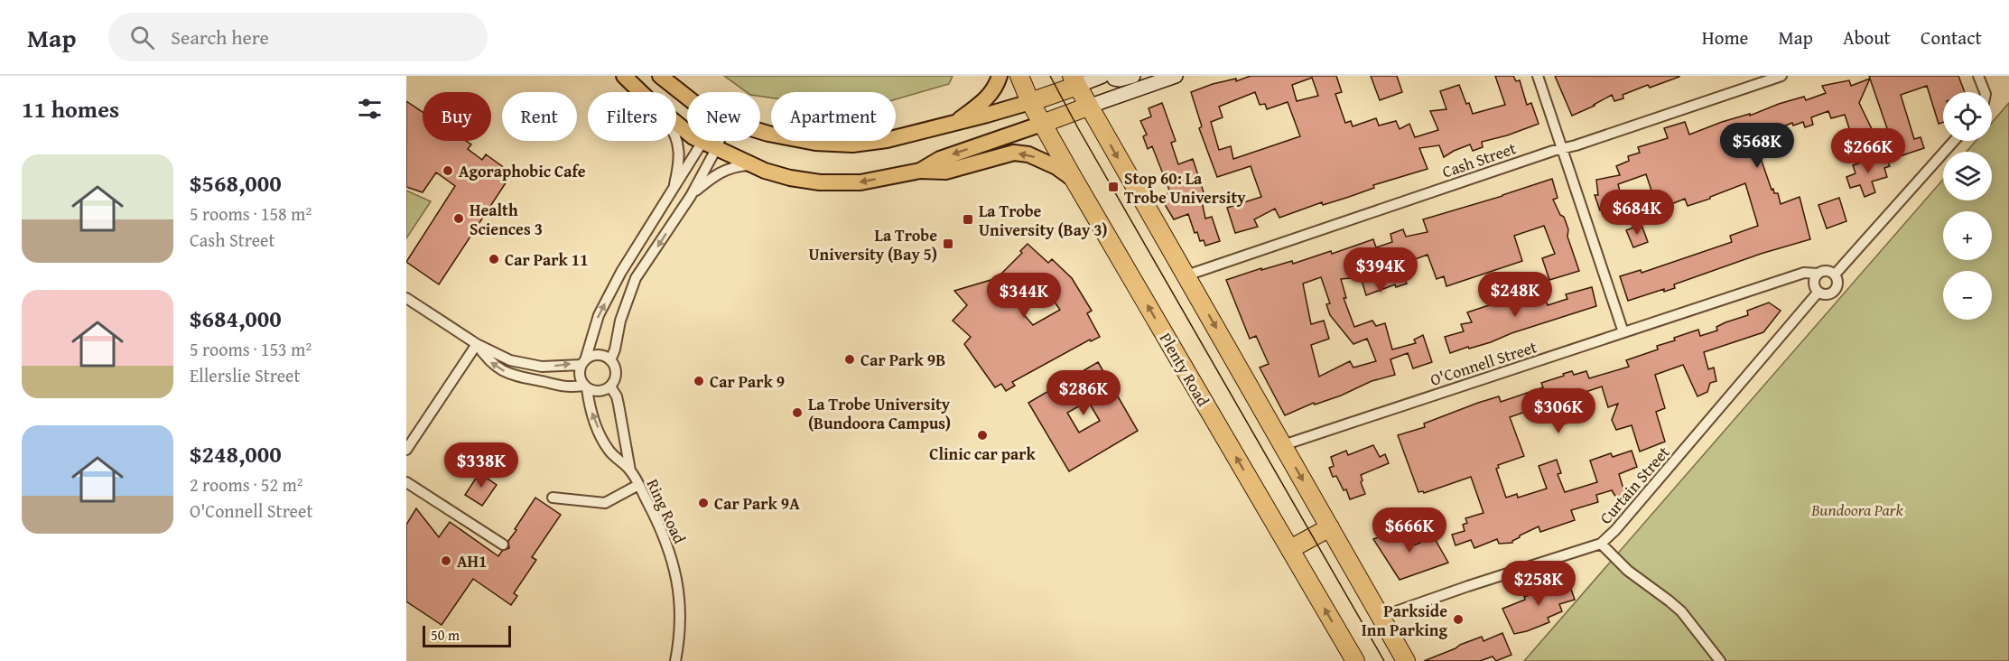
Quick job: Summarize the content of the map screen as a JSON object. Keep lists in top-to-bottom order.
{
  "streets": {
    "highway": ["Plenty Road"],
    "street": [
      "Cash Street",
      "O'Connell Street",
      "Curtain Street",
      "Ring Road"
    ]
  },
  "crossings": [
    ["O'Connell Street", "Curtain Street"]
  ],
  "parks": ["Bundoora Park"],
  "places": {
    "other": [
      "Agoraphobic Cafe",
      "Health Sciences 3",
      "Car Park 11",
      "Car Park 9B",
      "Car Park 9",
      "La Trobe University (Bundoora Campus)",
      "Clinic car park",
      "Car Park 9A",
      "AH1",
      "Parkside Inn Parking"
    ],
    "transit": ["Stop 60: La Trobe University", "La Trobe University (Bay 3)", "La Trobe University (Bay 5)"]
  },
  "scale_bar": "50 m",
  "page": {
    "header": "Map",
    "search": "Search here",
    "nav": [
      "Home",
      "Map",
      "About",
      "Contact"
    ],
    "heading": "11 homes",
    "map_buttons": ["+", "−"],
    "chip": [
      "Buy",
      "Rent",
      "Filters",
      "New",
      "Apartment"
    ],
    "price": [
      "$568K",
      "$266K",
      "$684K",
      "$394K",
      "$248K",
      "$344K",
      "$286K",
      "$306K",
      "$338K",
      "$666K",
      "$258K"
    ],
    "list": [
      {
        "name": "$568,000",
        "note": "5 rooms · 158 m² · Cash Street"
      },
      {
        "name": "$684,000",
        "note": "5 rooms · 153 m² · Ellerslie Street"
      },
      {
        "name": "$248,000",
        "note": "2 rooms · 52 m² · O'Connell Street"
      }
    ],
    "scale": "50 m"
  }
}
